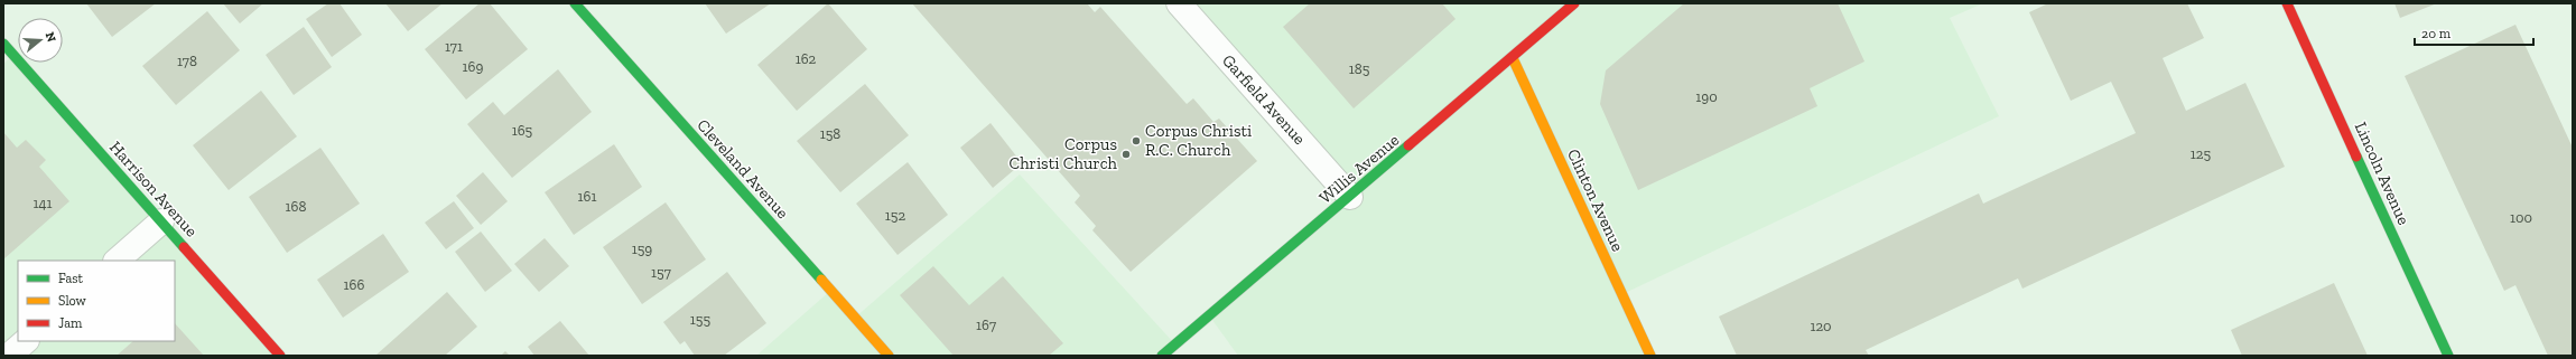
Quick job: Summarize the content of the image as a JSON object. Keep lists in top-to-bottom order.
{
  "streets": {
    "street": [
      "Garfield Avenue",
      "Cleveland Avenue",
      "Willis Avenue",
      "Lincoln Avenue",
      "Harrison Avenue",
      "Clinton Avenue"
    ]
  },
  "crossings": [
    ["Garfield Avenue", "Willis Avenue"],
    ["Willis Avenue", "Clinton Avenue"]
  ],
  "places": ["Corpus Christi R.C. Church", "Corpus Christi Church"],
  "house_numbers": [
    "171",
    "162",
    "178",
    "169",
    "185",
    "190",
    "165",
    "158",
    "125",
    "161",
    "141",
    "168",
    "152",
    "100",
    "159",
    "157",
    "166",
    "155",
    "167",
    "120"
  ],
  "legend": ["Fast", "Slow", "Jam"],
  "scale_bar": "20 m",
  "north": "right"
}
